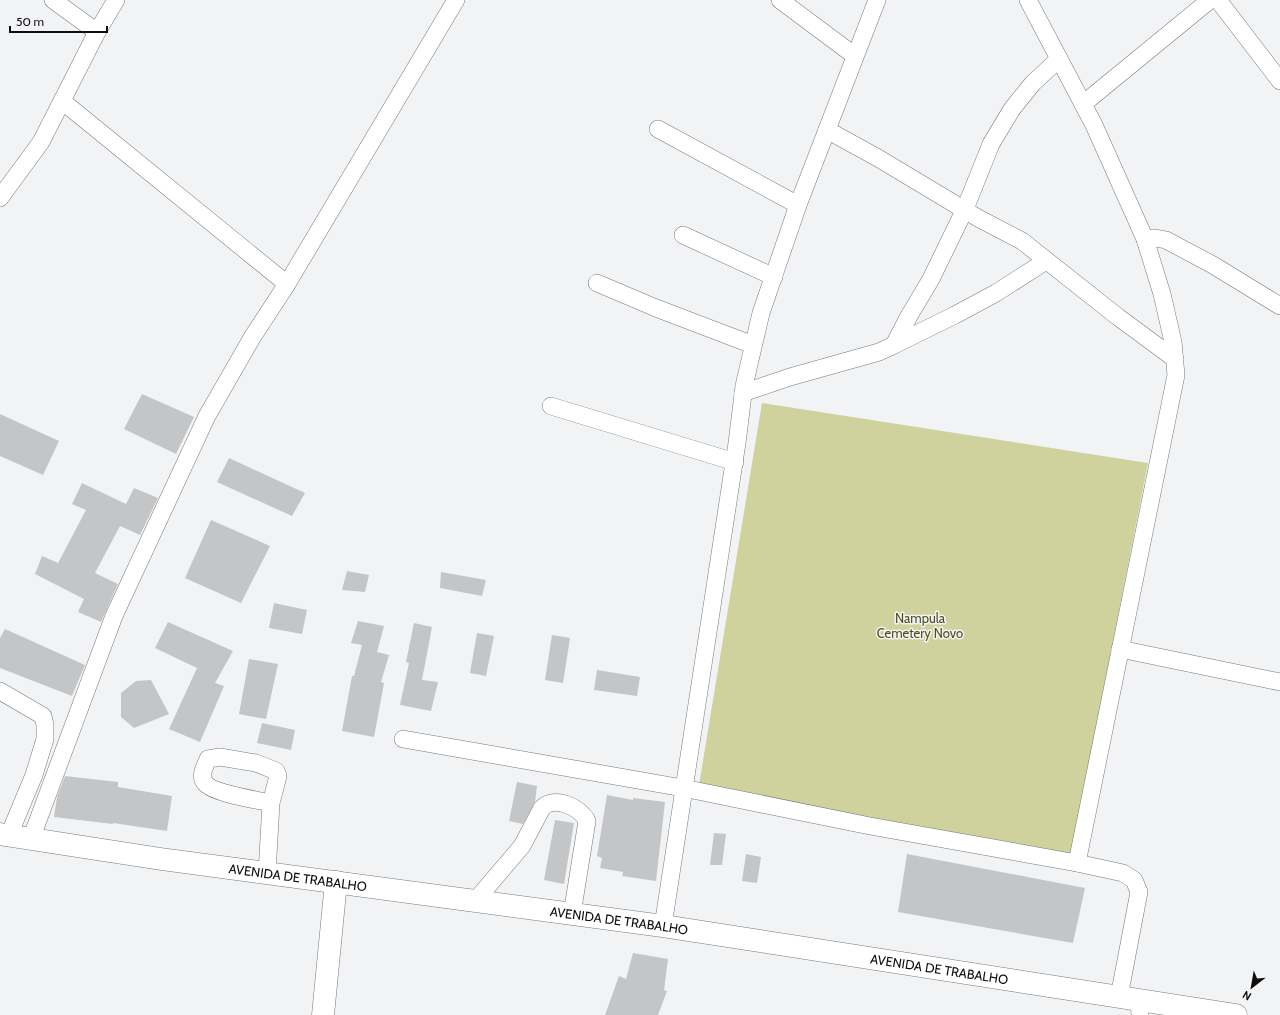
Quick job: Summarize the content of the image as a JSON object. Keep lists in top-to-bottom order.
{
  "streets": {
    "main road": ["AVENIDA DE TRABALHO"]
  },
  "parks": ["Nampula Cemetery Novo"],
  "scale_bar": "50 m",
  "north": "bottom left"
}
